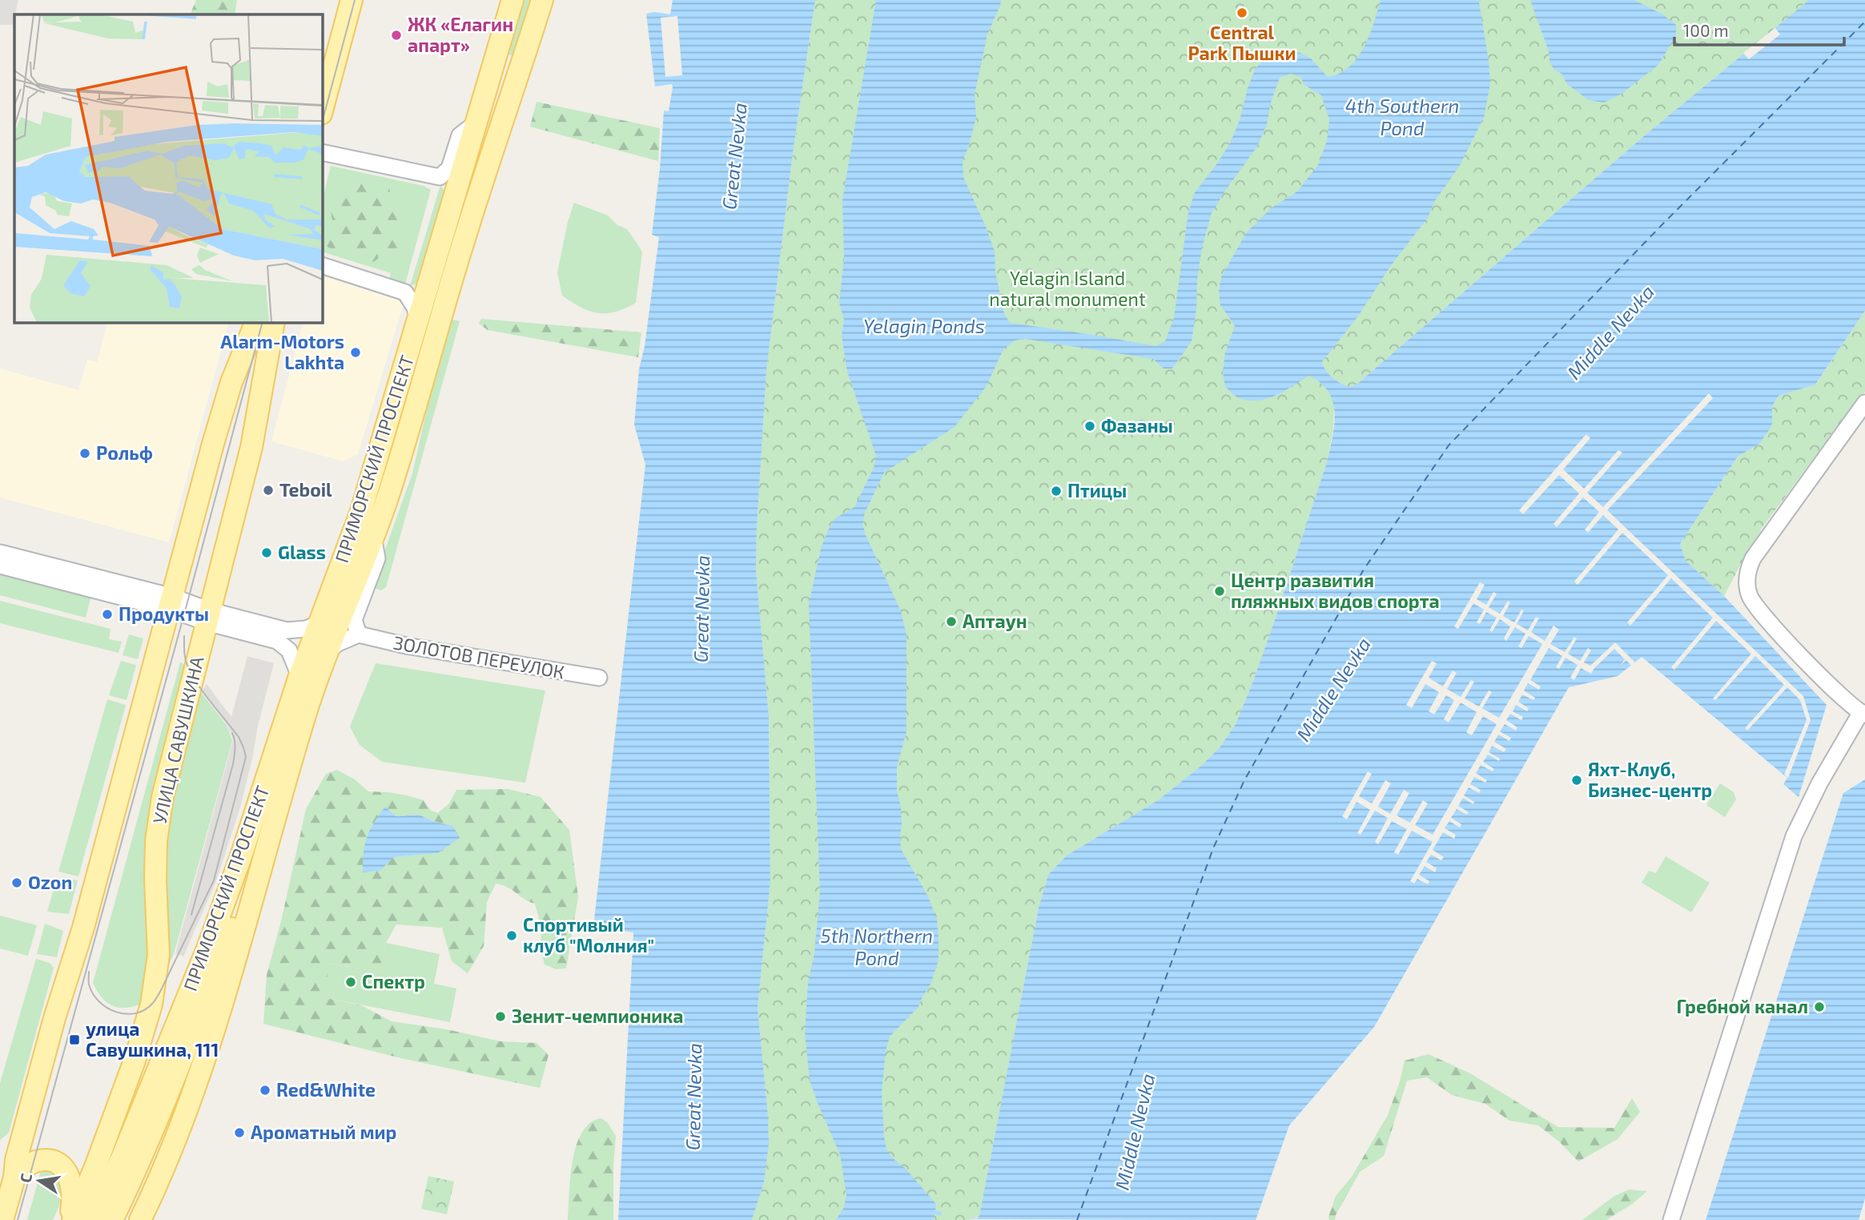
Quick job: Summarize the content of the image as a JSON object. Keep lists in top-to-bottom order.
{
  "streets": {
    "main road": ["ПРИМОРСКИЙ ПРОСПЕКТ", "УЛИЦА САВУШКИНА"],
    "street": ["ЗОЛОТОВ ПЕРЕУЛОК"]
  },
  "water": [
    "4th Southern Pond",
    "Great Nevka",
    "Yelagin Ponds",
    "Middle Nevka",
    "5th Northern Pond"
  ],
  "parks": ["Yelagin Island natural monument"],
  "places": {
    "other": [
      "Central Park Пышки",
      "ЖК «Елагин апарт»",
      "Alarm-Motors Lakhta",
      "Фазаны",
      "Рольф",
      "Teboil",
      "Птицы",
      "Glass",
      "Центр развития пляжных видов спорта",
      "Продукты",
      "Аптаун",
      "Яхт-Клуб, Бизнес-центр",
      "Ozon",
      "Спортивый клуб \"Молния\"",
      "Спектр",
      "Гребной канал",
      "Зенит-чемпионика",
      "Red&White",
      "Ароматный мир"
    ],
    "transit": ["улица Савушкина, 111"]
  },
  "scale_bar": "100 m",
  "north": "left"
}
